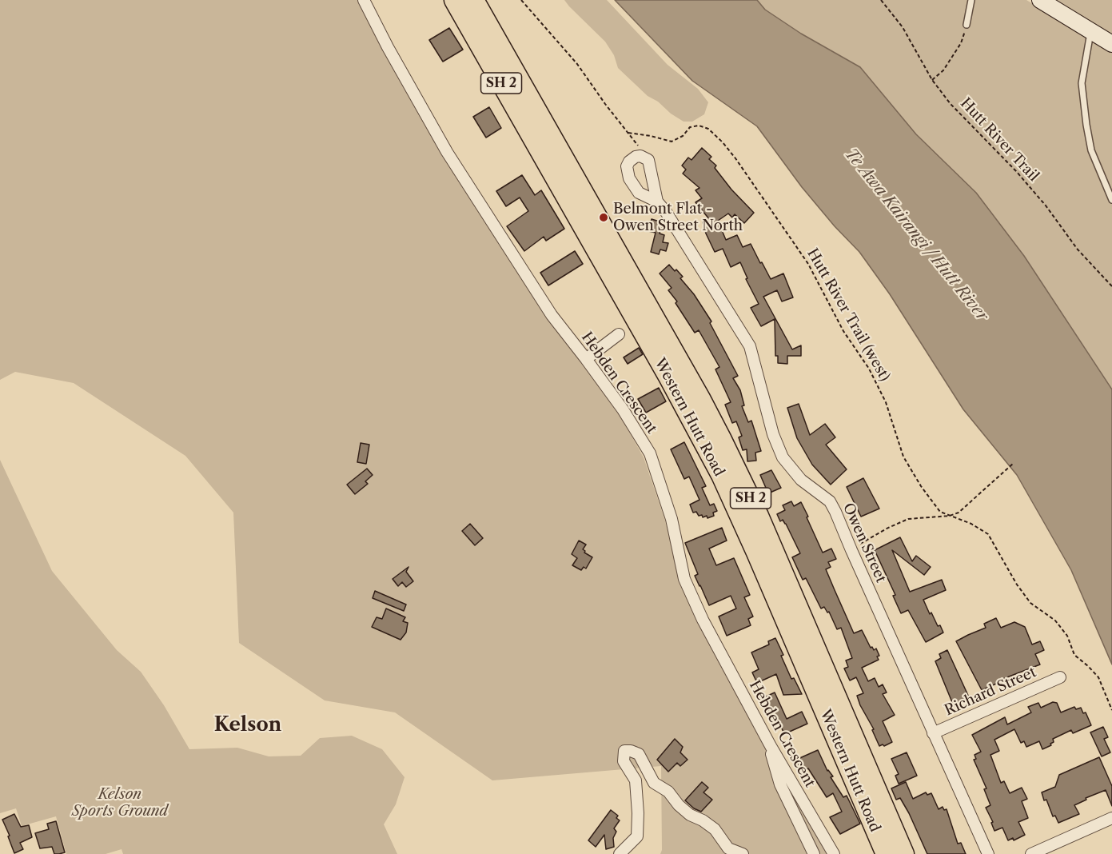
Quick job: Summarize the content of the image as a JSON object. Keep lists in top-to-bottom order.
{
  "streets": {
    "highway": ["SH 2", "Western Hutt Road"],
    "street": ["Hebden Crescent", "Owen Street", "Richard Street"],
    "path": ["Hutt River Trail", "Hutt River Trail (west)"]
  },
  "crossings": [
    ["Owen Street", "Richard Street"]
  ],
  "districts": ["Kelson"],
  "water": ["Te Awa Kairangi / Hutt River"],
  "parks": ["Kelson Sports Ground"],
  "places": ["Belmont Flat - Owen Street North"]
}
